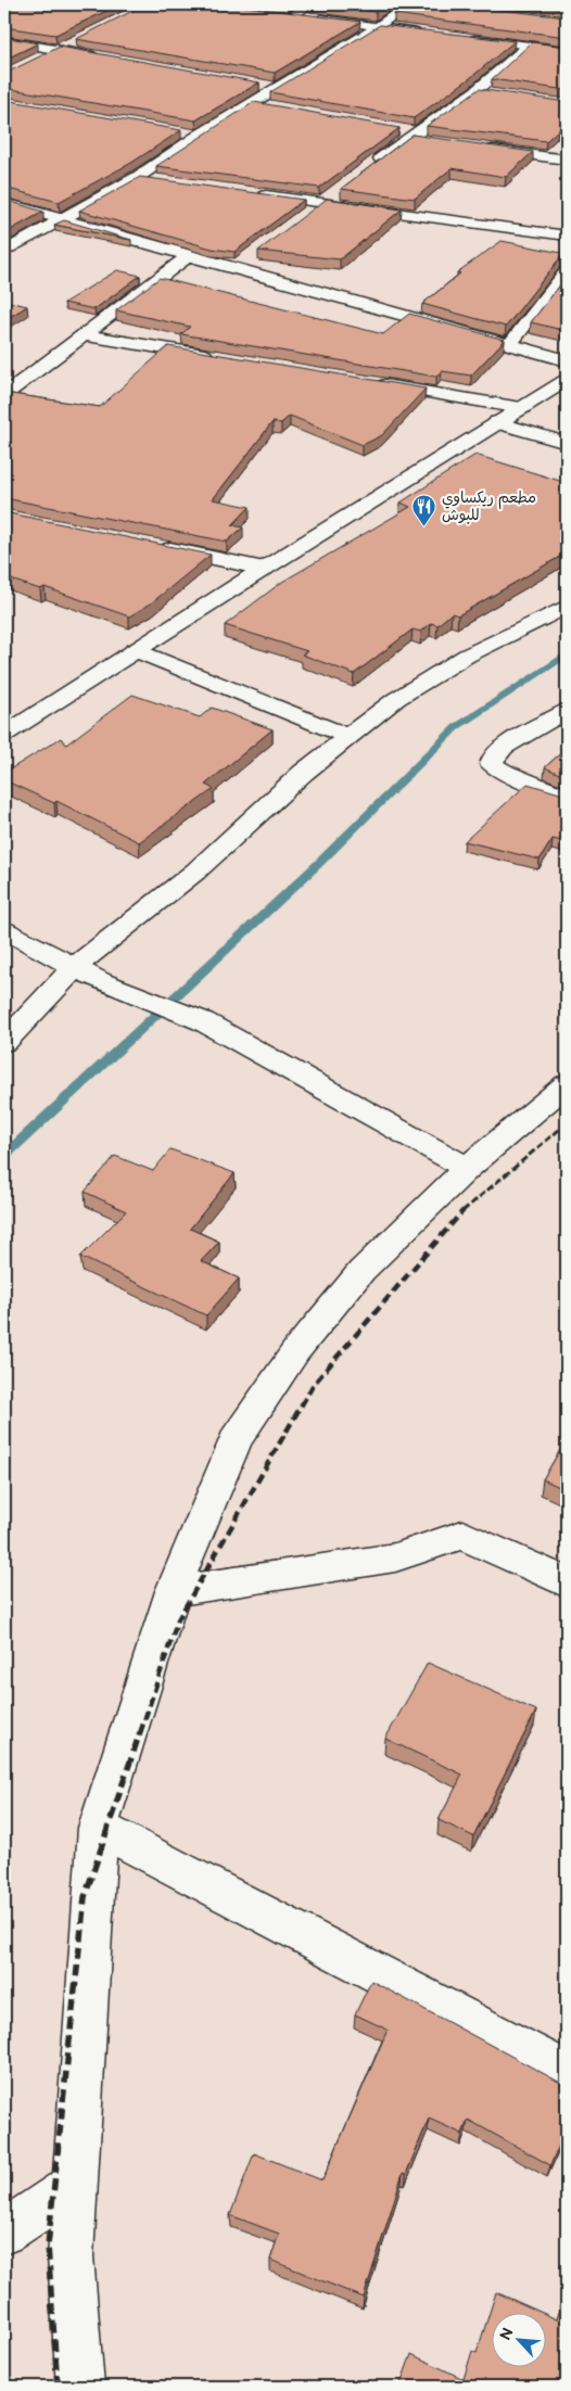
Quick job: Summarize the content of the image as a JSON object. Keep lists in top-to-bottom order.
{
  "places": {
    "restaurant": ["مطعم ريكساوي للبوش"]
  },
  "north": "top left"
}
